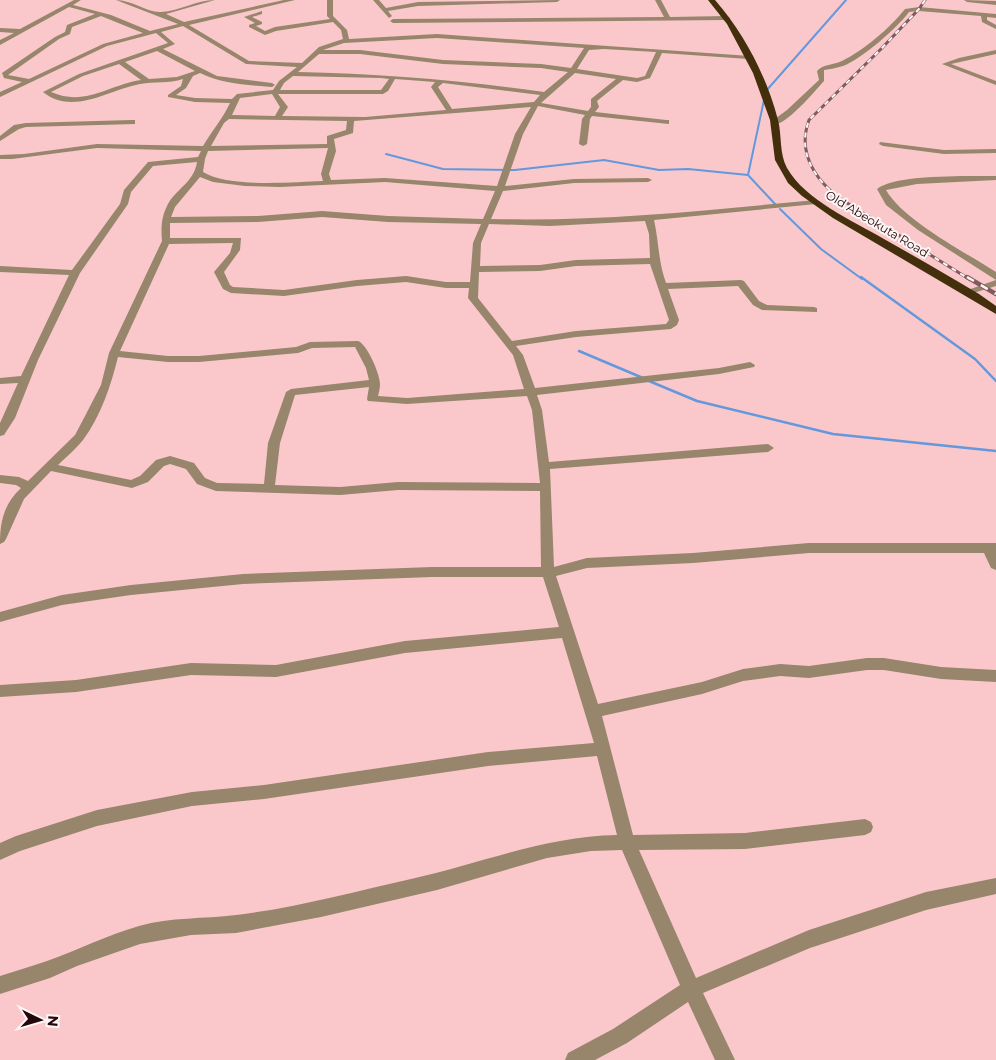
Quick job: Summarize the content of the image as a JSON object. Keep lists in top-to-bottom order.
{
  "streets": {
    "highway": ["Old Abeokuta Road"]
  },
  "north": "right"
}
